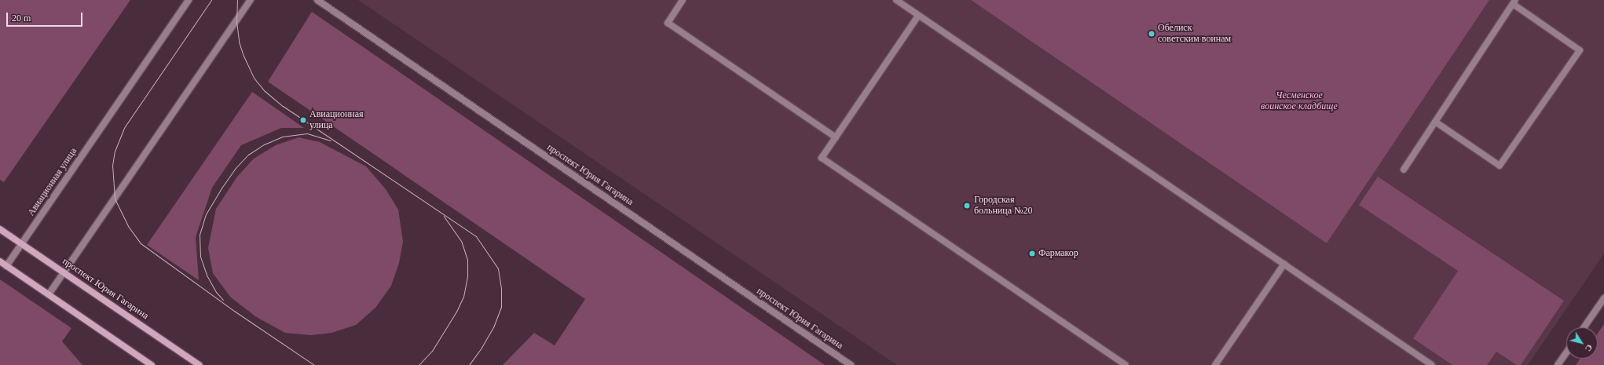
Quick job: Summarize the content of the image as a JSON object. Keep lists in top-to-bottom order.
{
  "streets": {
    "main road": ["проспект Юрия Гагарина"],
    "street": ["Авиационная улица"]
  },
  "crossings": [
    ["проспект Юрия Гагарина", "Авиационная улица"]
  ],
  "parks": ["Чесменское воинское кладбище"],
  "places": [
    "Обелиск советским воинам",
    "Авиационная улица",
    "Городская больница №20",
    "Фармакор"
  ],
  "scale_bar": "20 m",
  "north": "bottom right"
}
